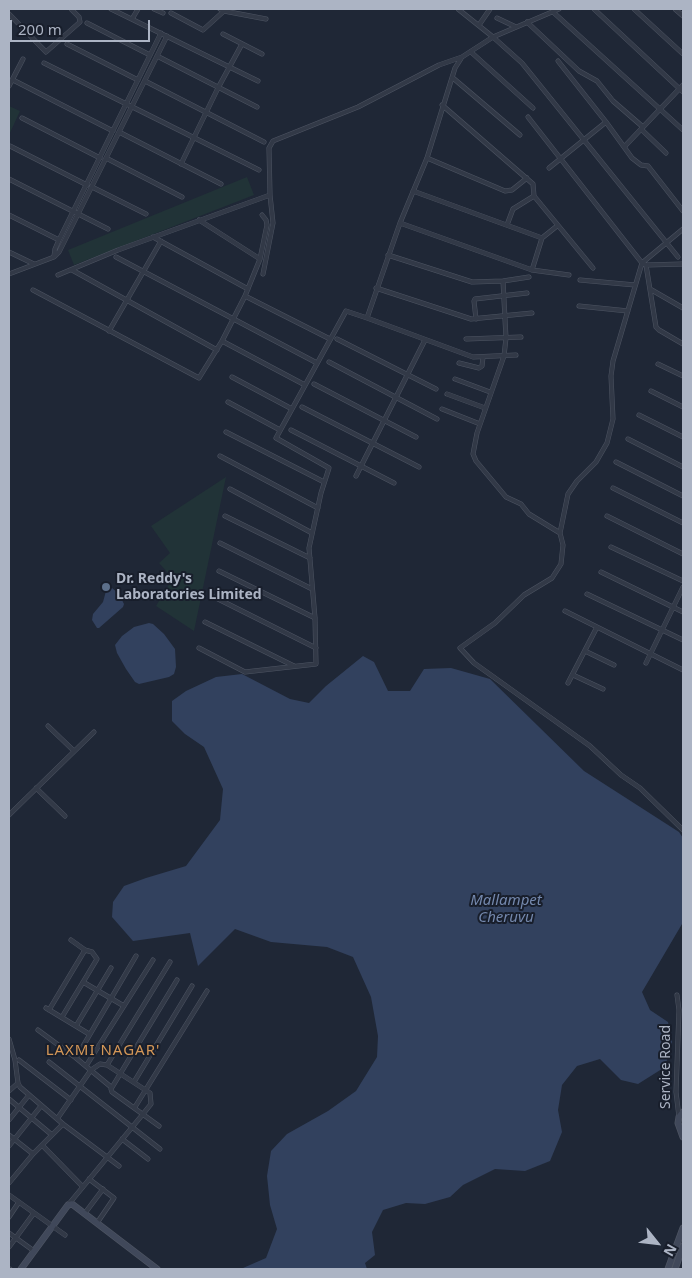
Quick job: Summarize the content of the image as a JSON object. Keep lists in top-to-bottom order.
{
  "streets": {
    "street": ["Service Road"]
  },
  "districts": ["LAXMI NAGAR'"],
  "water": ["Mallampet Cheruvu"],
  "places": ["Dr. Reddy's Laboratories Limited"],
  "scale_bar": "200 m",
  "north": "bottom right"
}
